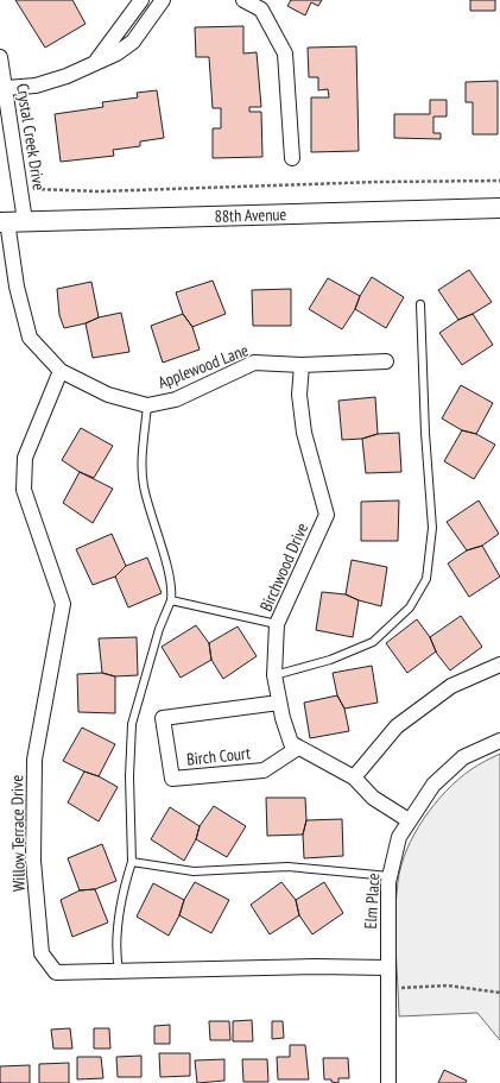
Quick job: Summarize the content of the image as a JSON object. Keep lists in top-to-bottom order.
{
  "streets": {
    "street": [
      "Crystal Creek Drive",
      "88th Avenue",
      "Applewood Lane",
      "Birchwood Drive",
      "Birch Court",
      "Willow Terrace Drive",
      "Elm Place"
    ]
  },
  "crossings": [
    ["Crystal Creek Drive", "88th Avenue"],
    ["Crystal Creek Drive", "Applewood Lane"],
    ["88th Avenue", "Applewood Lane"],
    ["Applewood Lane", "Birchwood Drive"],
    ["Applewood Lane", "Willow Terrace Drive"],
    ["Birchwood Drive", "Birch Court"],
    ["Birchwood Drive", "Elm Place"],
    ["Willow Terrace Drive", "Elm Place"]
  ]
}
